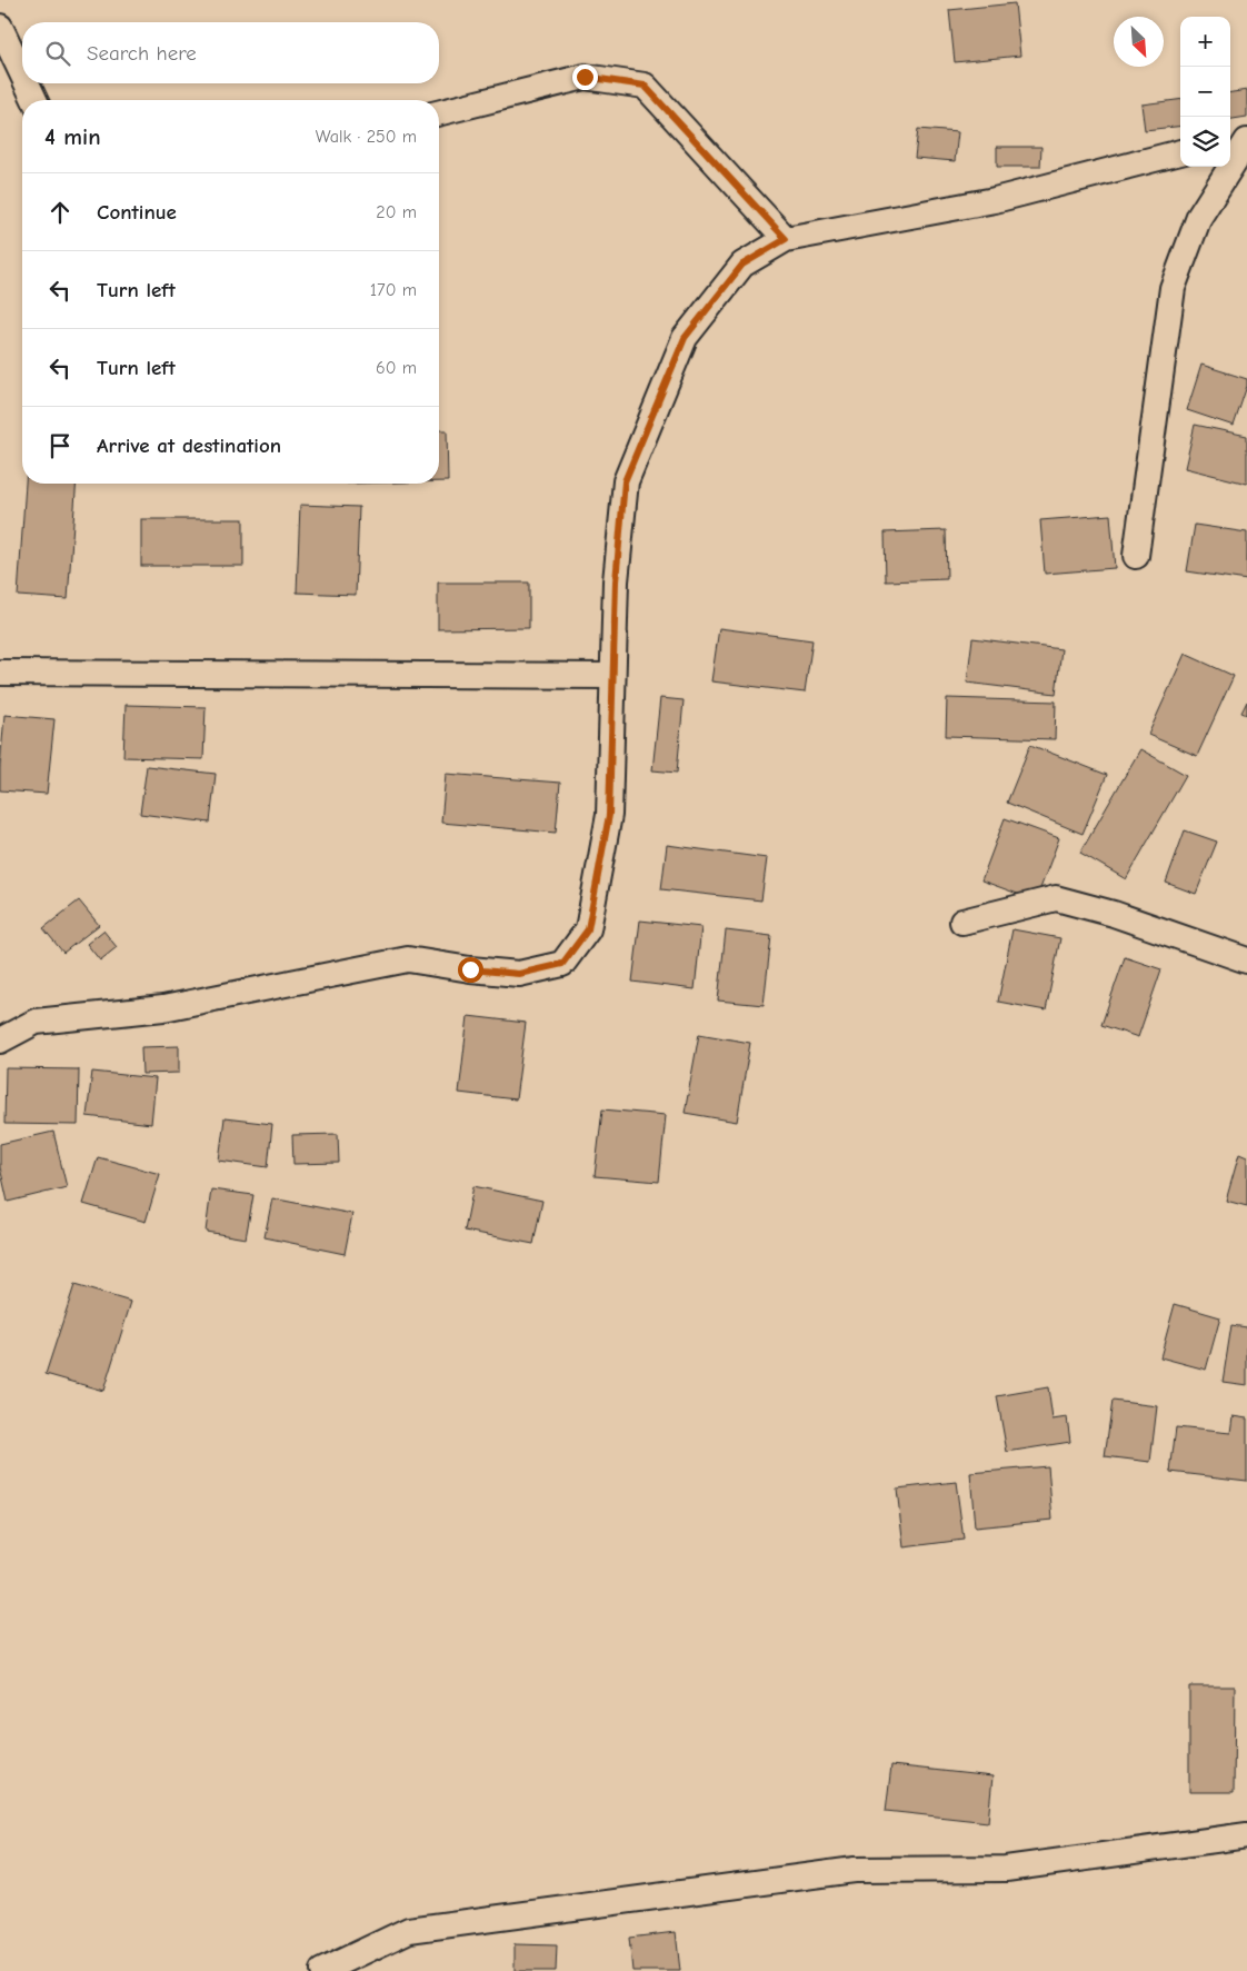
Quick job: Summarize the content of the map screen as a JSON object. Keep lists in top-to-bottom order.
{
  "north": "bottom right",
  "page": {
    "map_buttons": ["+", "−"],
    "search": "Search here",
    "heading": ["4 min", "Walk · 250 m"],
    "list": [
      ["Continue", "20 m"],
      ["Turn left", "170 m"],
      ["Turn left", "60 m"],
      "Arrive at destination"
    ]
  }
}
